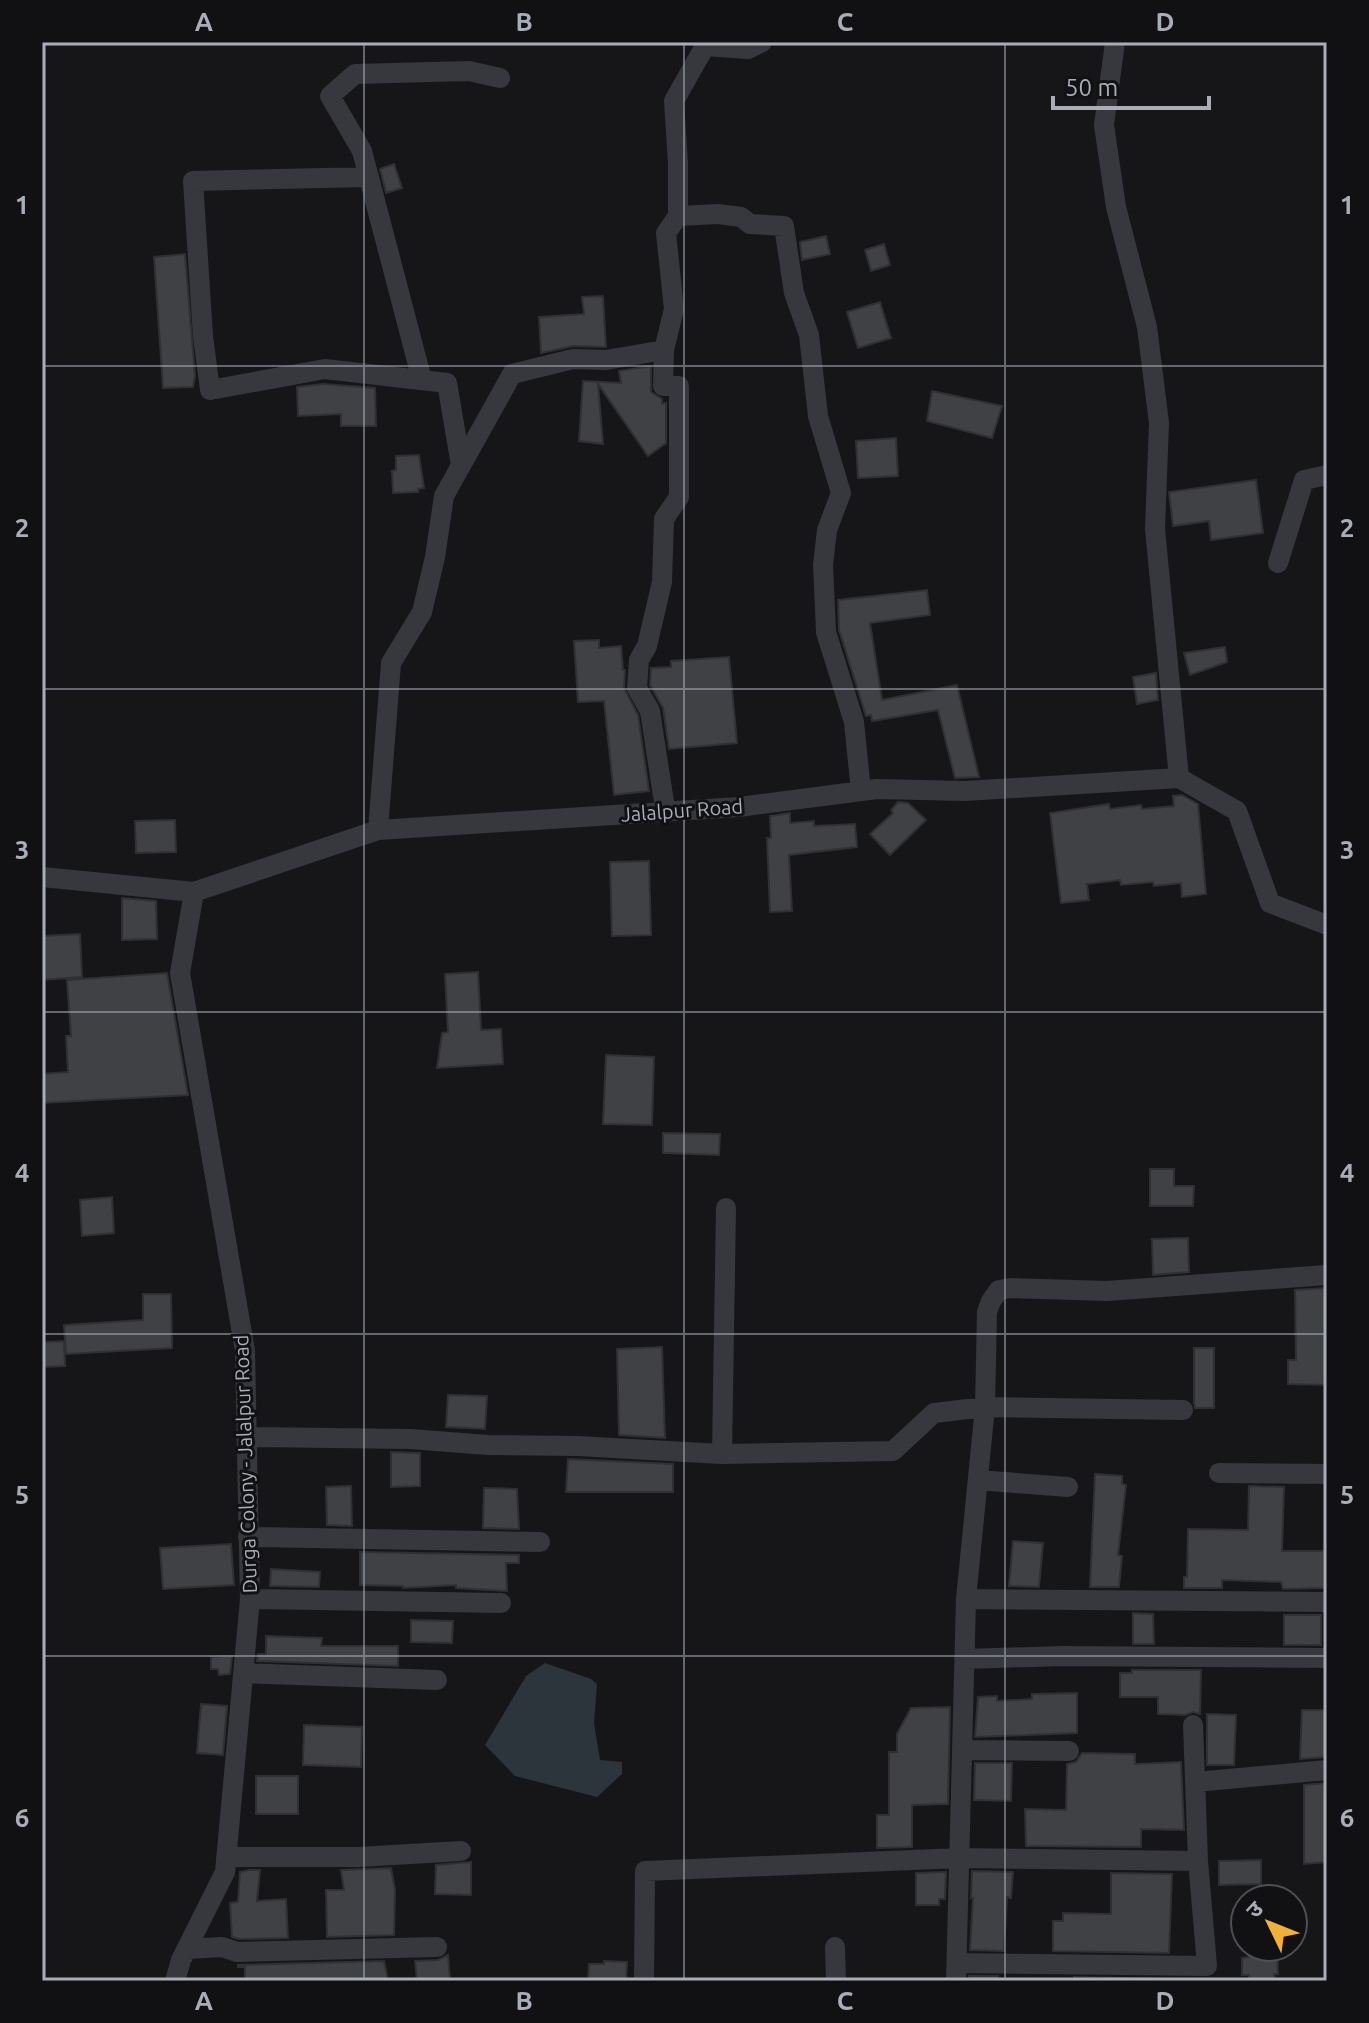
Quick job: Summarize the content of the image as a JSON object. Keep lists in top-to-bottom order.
{
  "streets": {
    "street": ["Jalalpur Road", "Durga Colony - Jalalpur Road"]
  },
  "crossings": [
    ["Jalalpur Road", "Durga Colony - Jalalpur Road"]
  ],
  "scale_bar": "50 m",
  "north": "top left",
  "grid": {
    "columns": [
      "A",
      "B",
      "C",
      "D"
    ],
    "rows": [
      "1",
      "2",
      "3",
      "4",
      "5",
      "6"
    ]
  }
}
